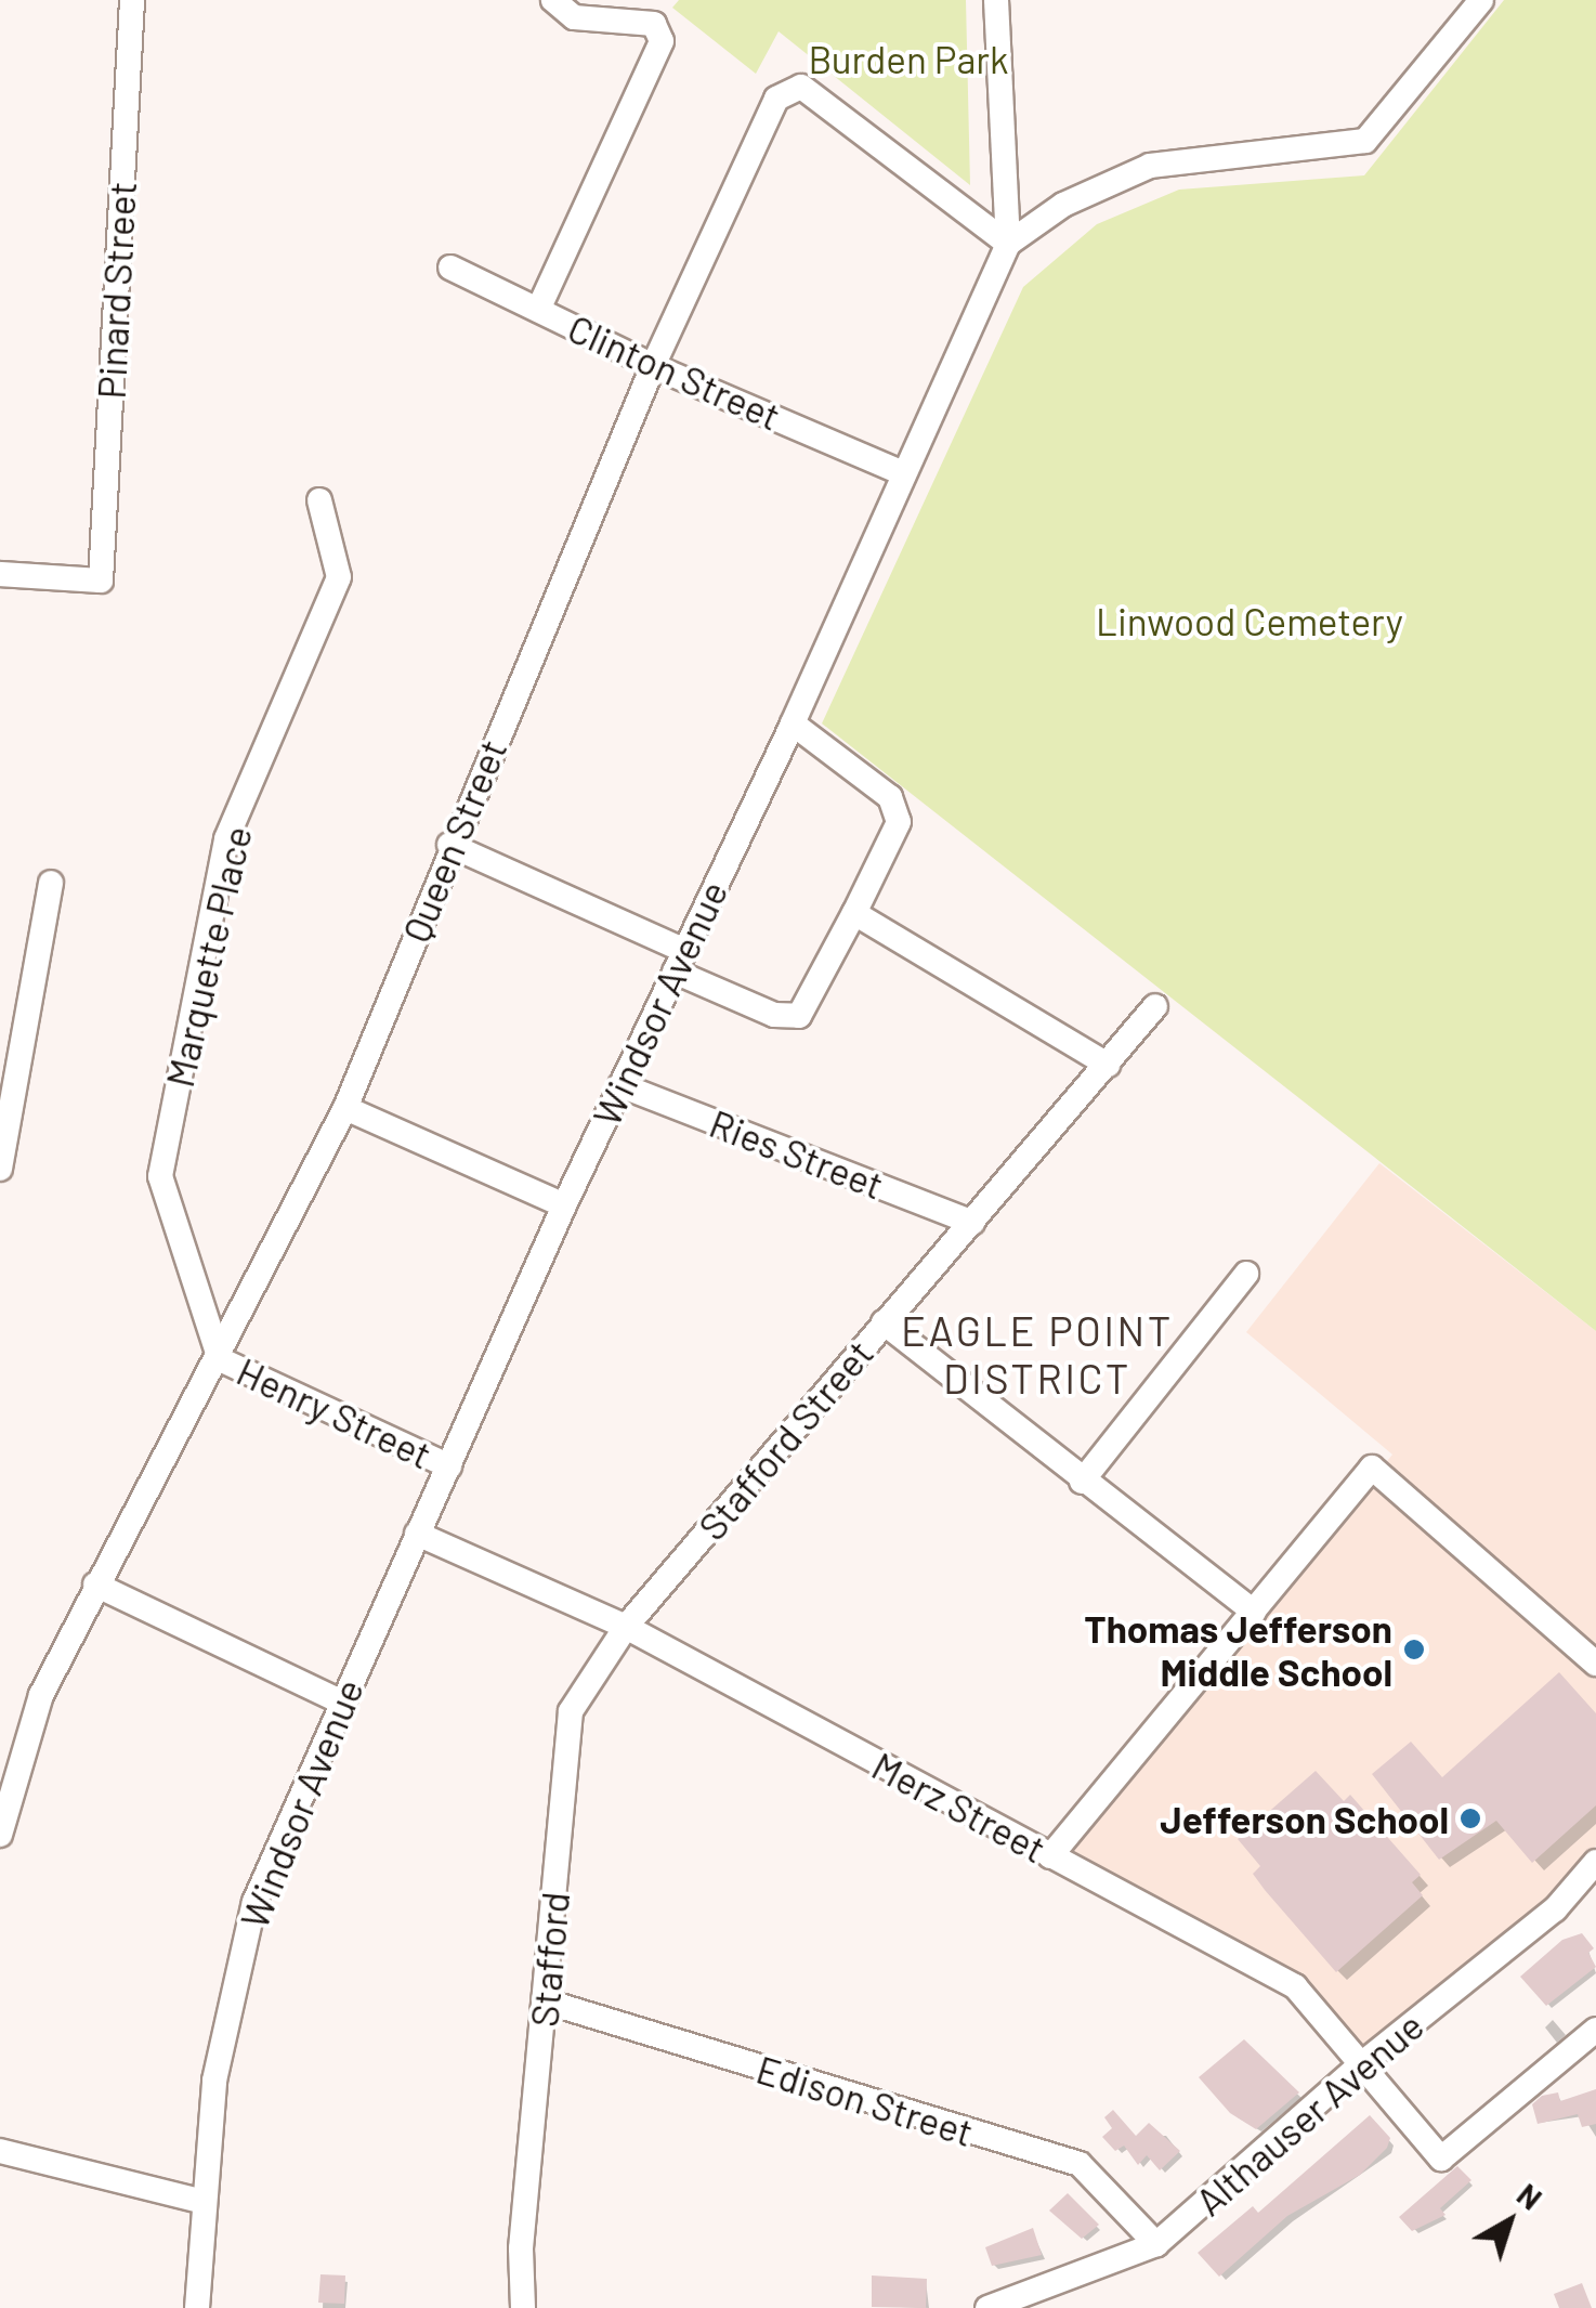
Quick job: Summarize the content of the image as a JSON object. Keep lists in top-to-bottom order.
{
  "streets": {
    "street": [
      "Pinard Street",
      "Clinton Street",
      "Queen Street",
      "Marquette Place",
      "Windsor Avenue",
      "Ries Street",
      "Henry Street",
      "Stafford Street",
      "Merz Street",
      "Stafford",
      "Edison Street",
      "Althauser Avenue"
    ]
  },
  "crossings": [
    ["Clinton Street", "Queen Street"],
    ["Clinton Street", "Windsor Avenue"],
    ["Queen Street", "Marquette Place"],
    ["Queen Street", "Windsor Avenue"],
    ["Queen Street", "Henry Street"],
    ["Marquette Place", "Henry Street"],
    ["Windsor Avenue", "Ries Street"],
    ["Windsor Avenue", "Henry Street"],
    ["Windsor Avenue", "Merz Street"],
    ["Ries Street", "Stafford Street"],
    ["Stafford Street", "Merz Street"],
    ["Stafford Street", "Stafford"],
    ["Merz Street", "Stafford"],
    ["Merz Street", "Althauser Avenue"],
    ["Stafford", "Edison Street"],
    ["Edison Street", "Althauser Avenue"]
  ],
  "districts": ["EAGLE POINT DISTRICT"],
  "parks": ["Burden Park", "Linwood Cemetery"],
  "places": ["Thomas Jefferson Middle School", "Jefferson School"],
  "north": "top right"
}
